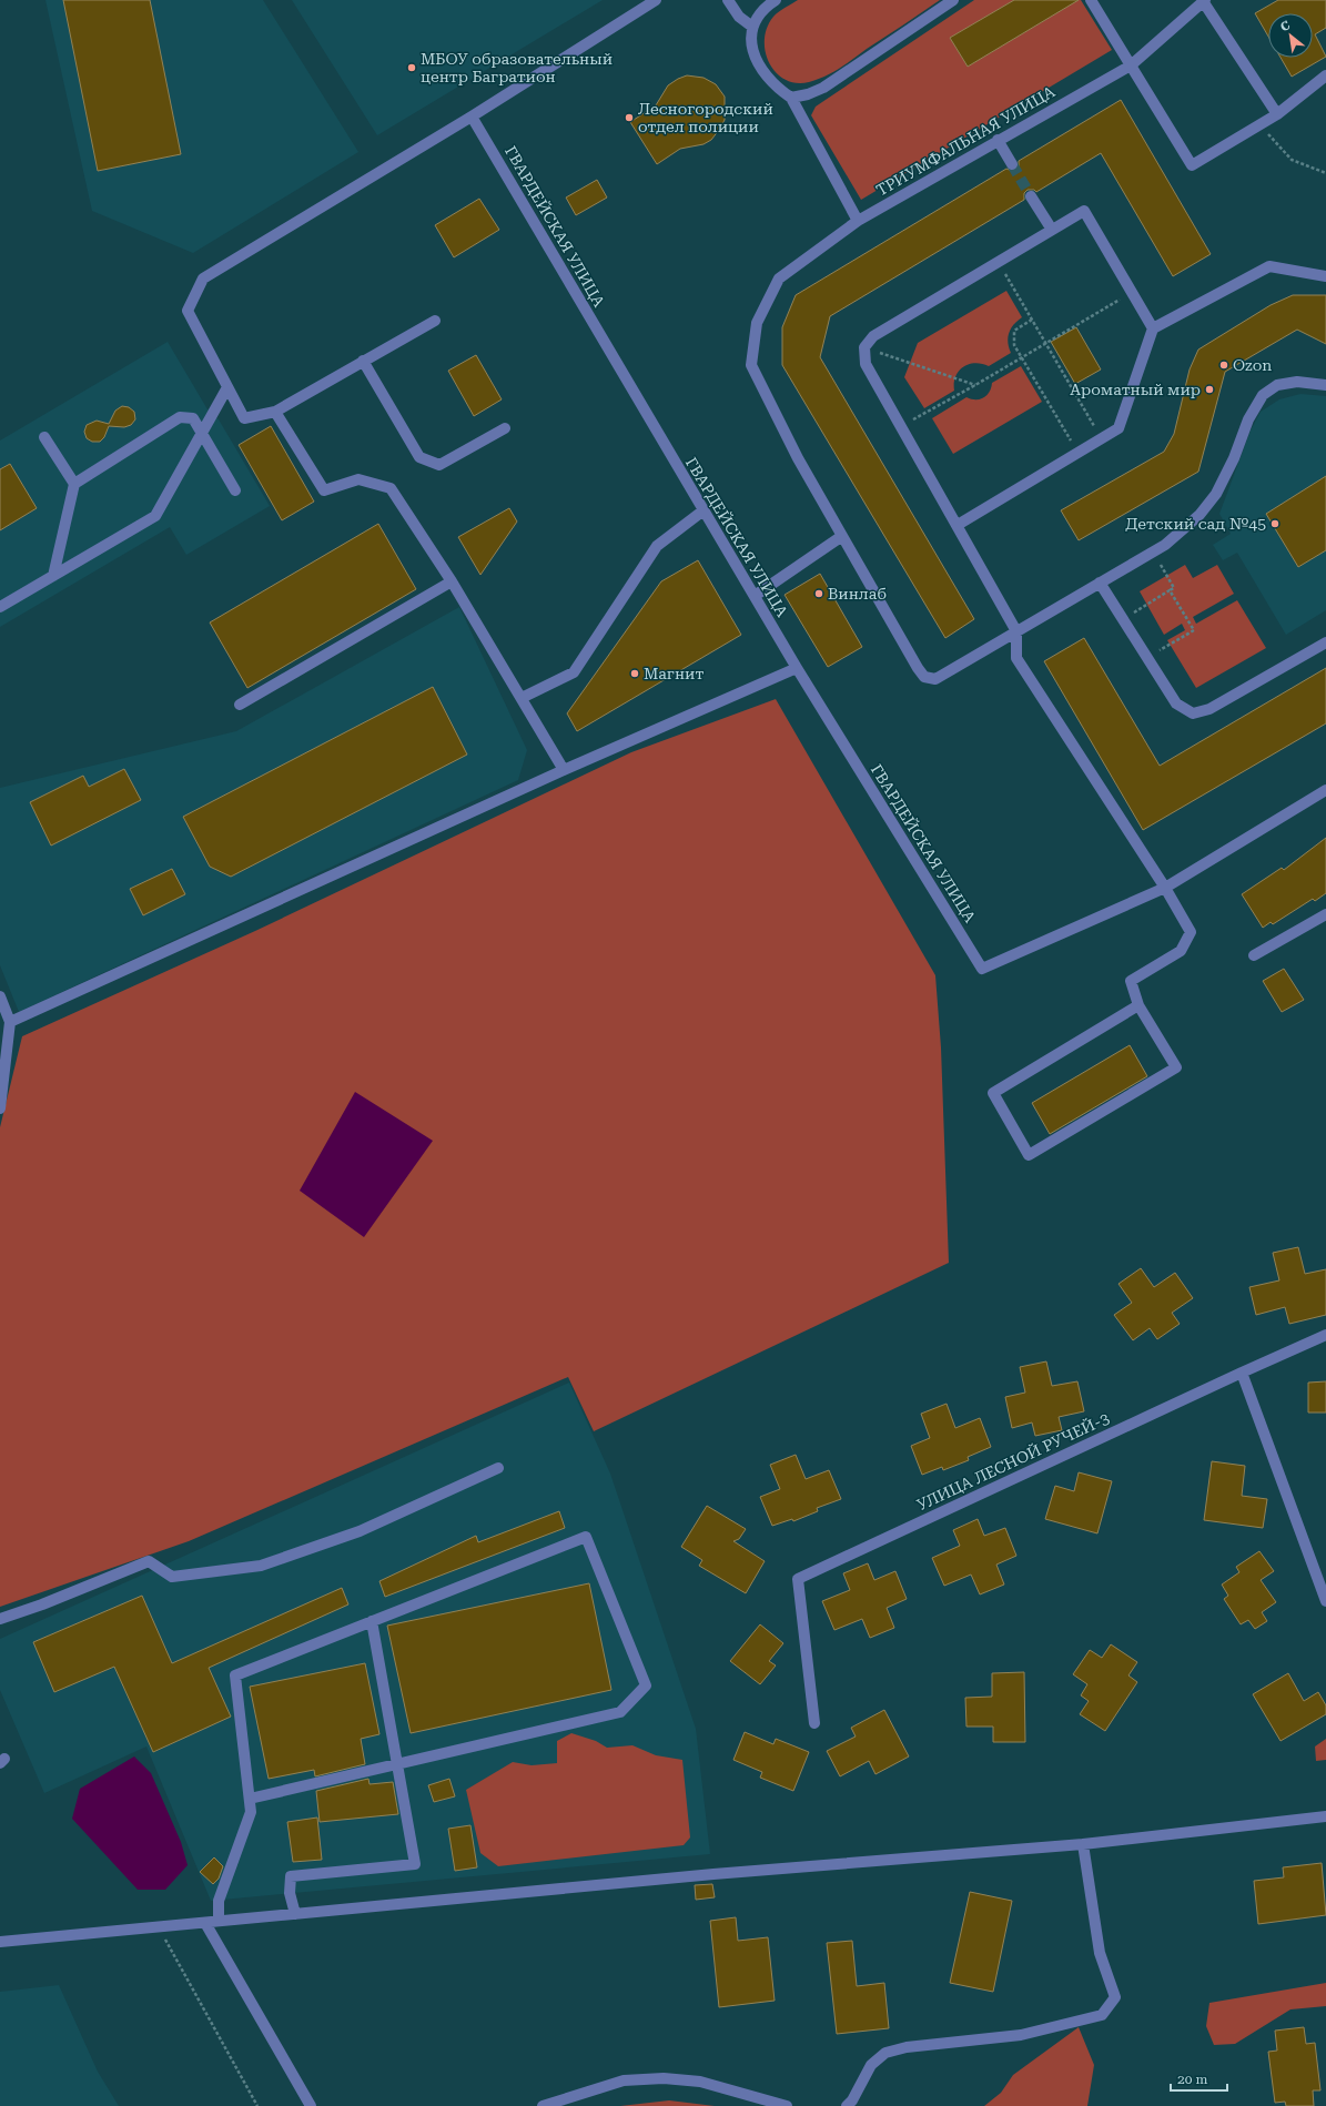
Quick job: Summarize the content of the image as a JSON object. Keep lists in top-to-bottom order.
{
  "streets": {
    "street": ["ТРИУМФАЛЬНАЯ УЛИЦА", "ГВАРДЕЙСКАЯ УЛИЦА", "УЛИЦА ЛЕСНОЙ РУЧЕЙ-3"]
  },
  "places": [
    "МБОУ образовательный центр Багратион",
    "Лесногородский отдел полиции",
    "Ozon",
    "Ароматный мир",
    "Детский сад №45",
    "Винлаб",
    "Магнит"
  ],
  "scale_bar": "20 m",
  "north": "top left"
}
